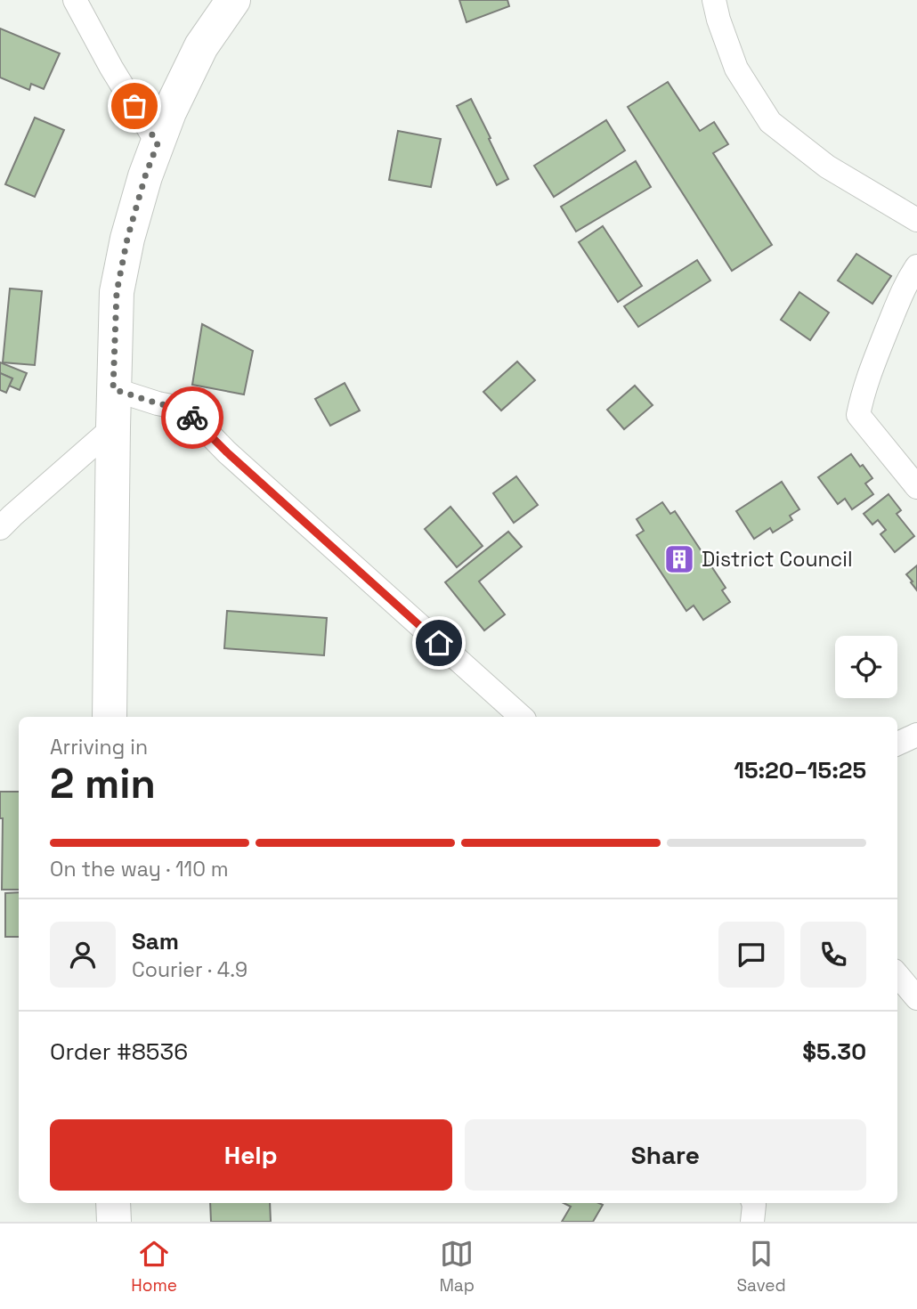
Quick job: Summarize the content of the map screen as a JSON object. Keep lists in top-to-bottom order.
{
  "places": {
    "building": ["District Council"]
  },
  "page": {
    "heading": ["2 min", "Arriving in", "15:20–15:25"],
    "panel": [
      "Sam",
      "Courier · 4.9",
      "Order #8536",
      "$5.30"
    ],
    "bar": "On the way · 110 m",
    "buttons": ["Help", "Share"],
    "tabs": ["Home", "Map", "Saved"]
  }
}
